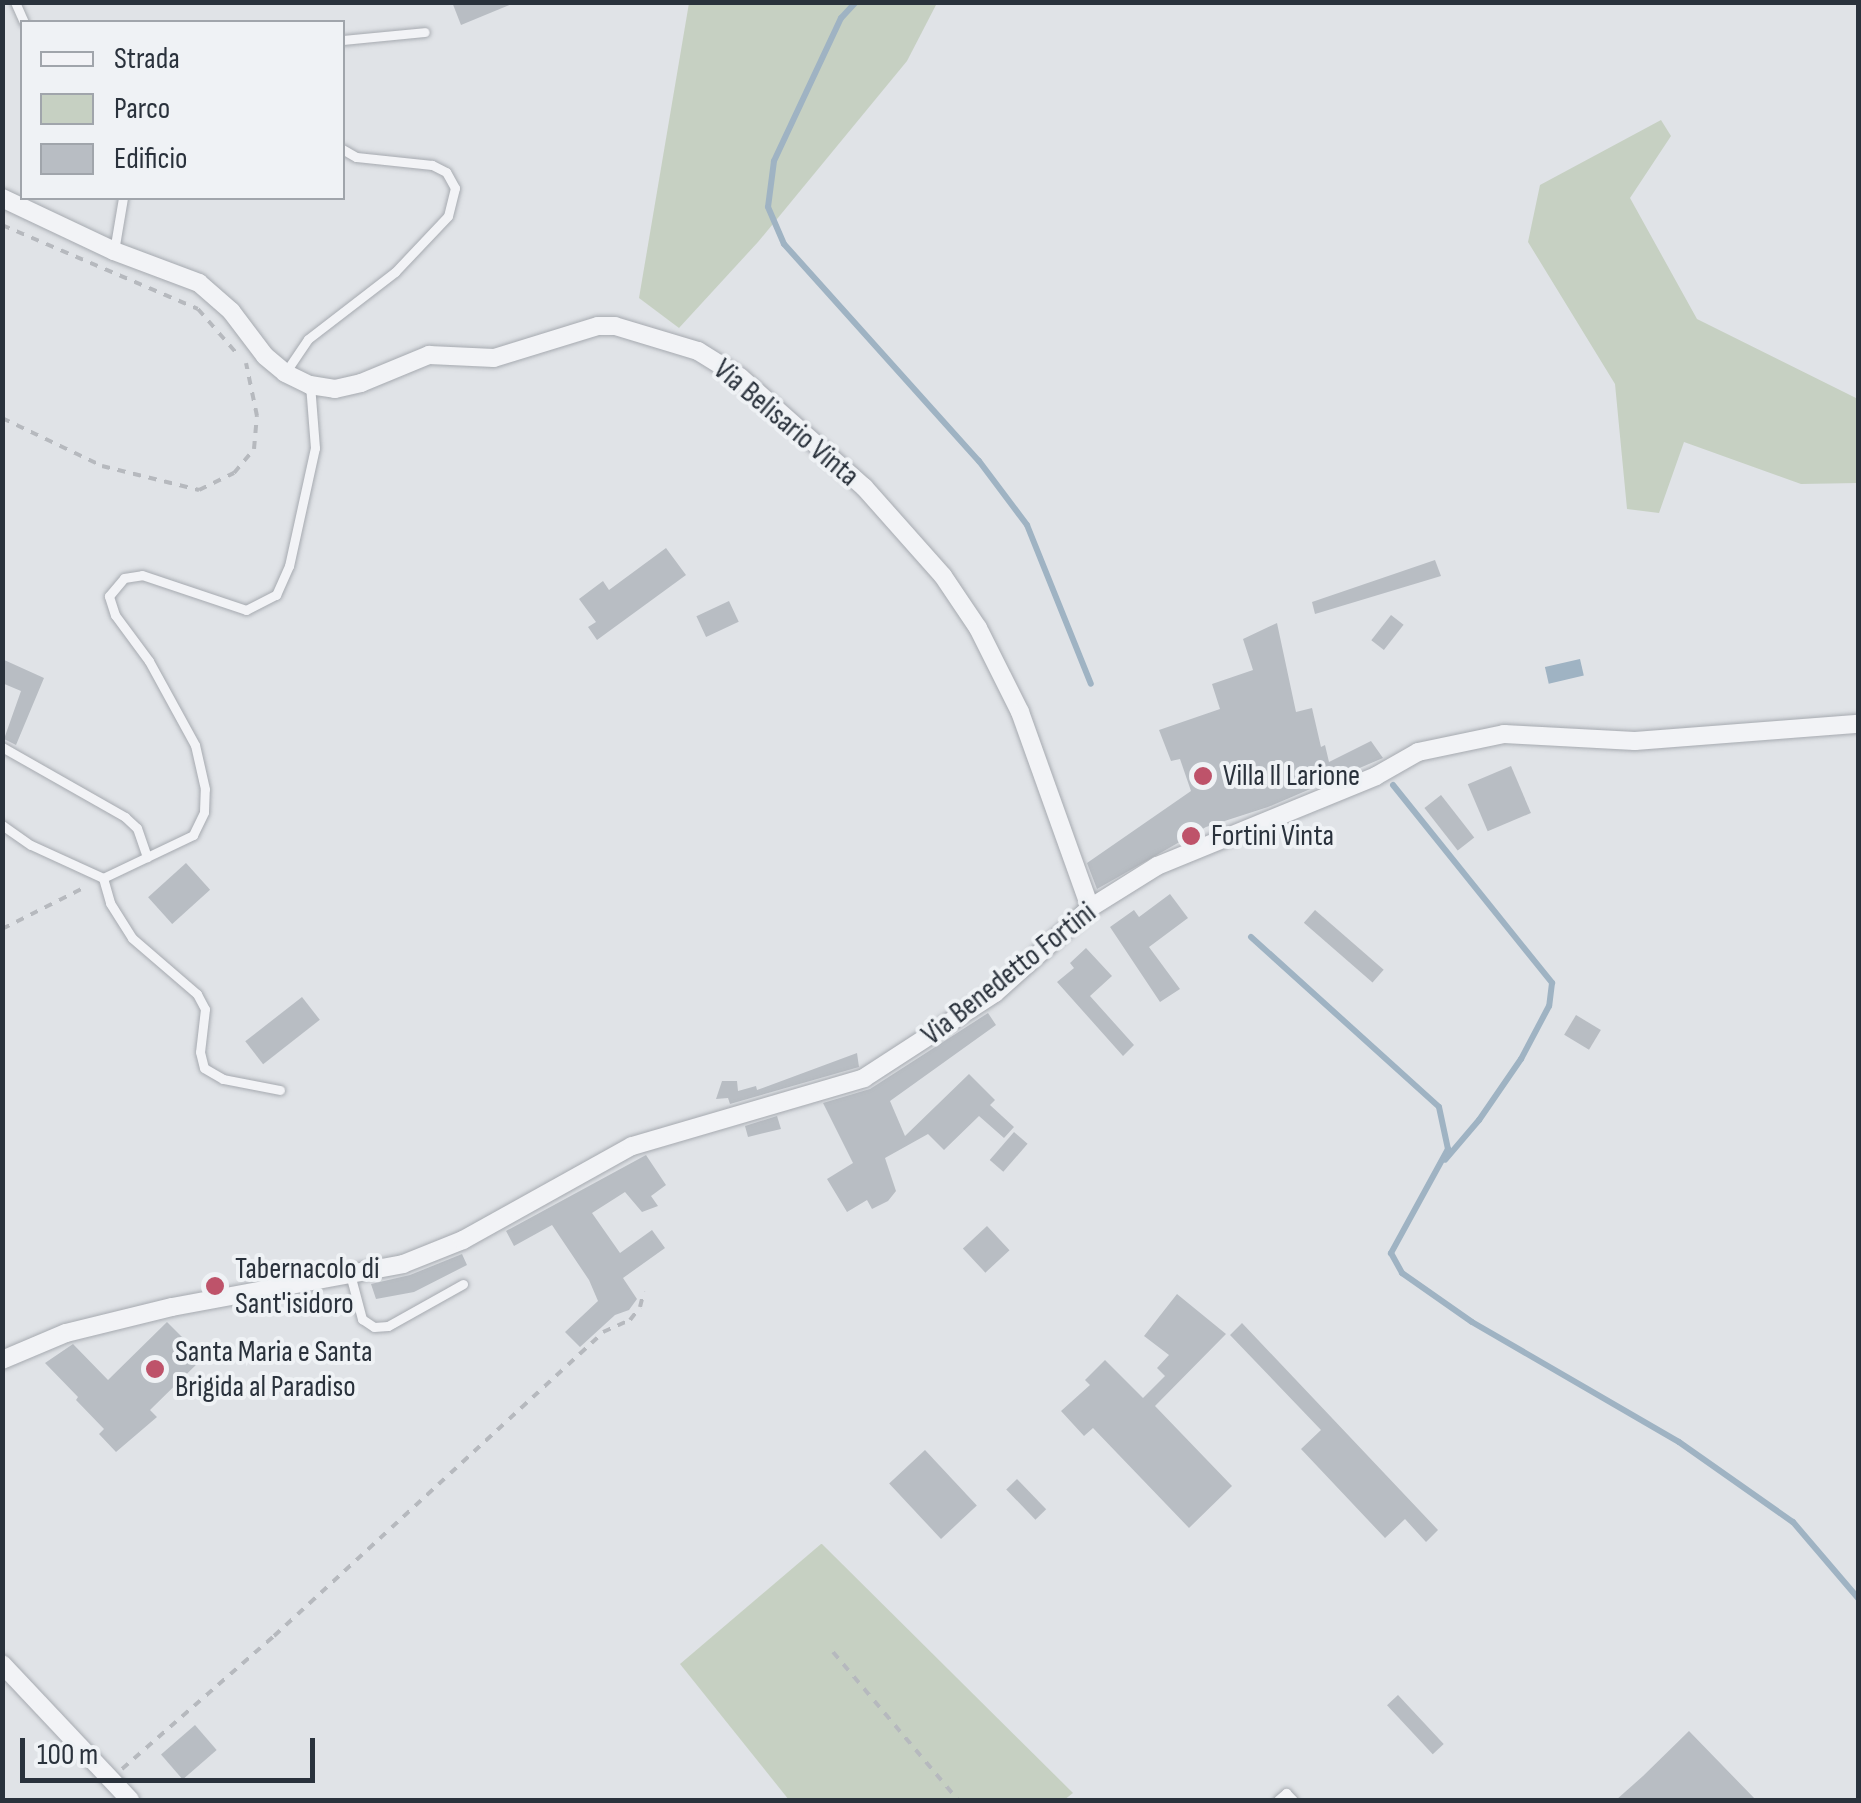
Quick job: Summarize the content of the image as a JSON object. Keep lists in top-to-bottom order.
{
  "streets": {
    "street": ["Via Belisario Vinta", "Via Benedetto Fortini"]
  },
  "crossings": [
    ["Via Belisario Vinta", "Via Benedetto Fortini"]
  ],
  "places": [
    "Villa Il Larione",
    "Fortini Vinta",
    "Tabernacolo di Sant'isidoro",
    "Santa Maria e Santa Brigida al Paradiso"
  ],
  "legend": ["Strada", "Parco", "Edificio"],
  "scale_bar": "100 m"
}
